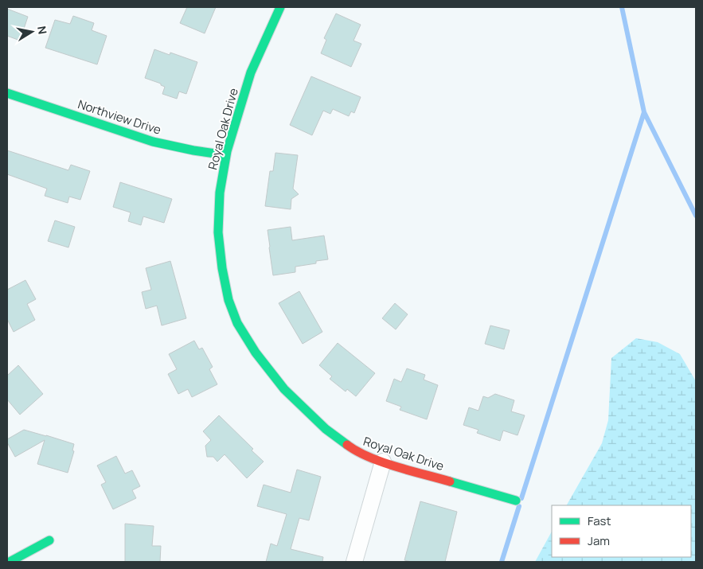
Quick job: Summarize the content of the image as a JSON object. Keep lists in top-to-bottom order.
{
  "streets": {
    "street": ["Northview Drive", "Royal Oak Drive"]
  },
  "crossings": [
    ["Northview Drive", "Royal Oak Drive"]
  ],
  "legend": ["Fast", "Jam"],
  "north": "right"
}
